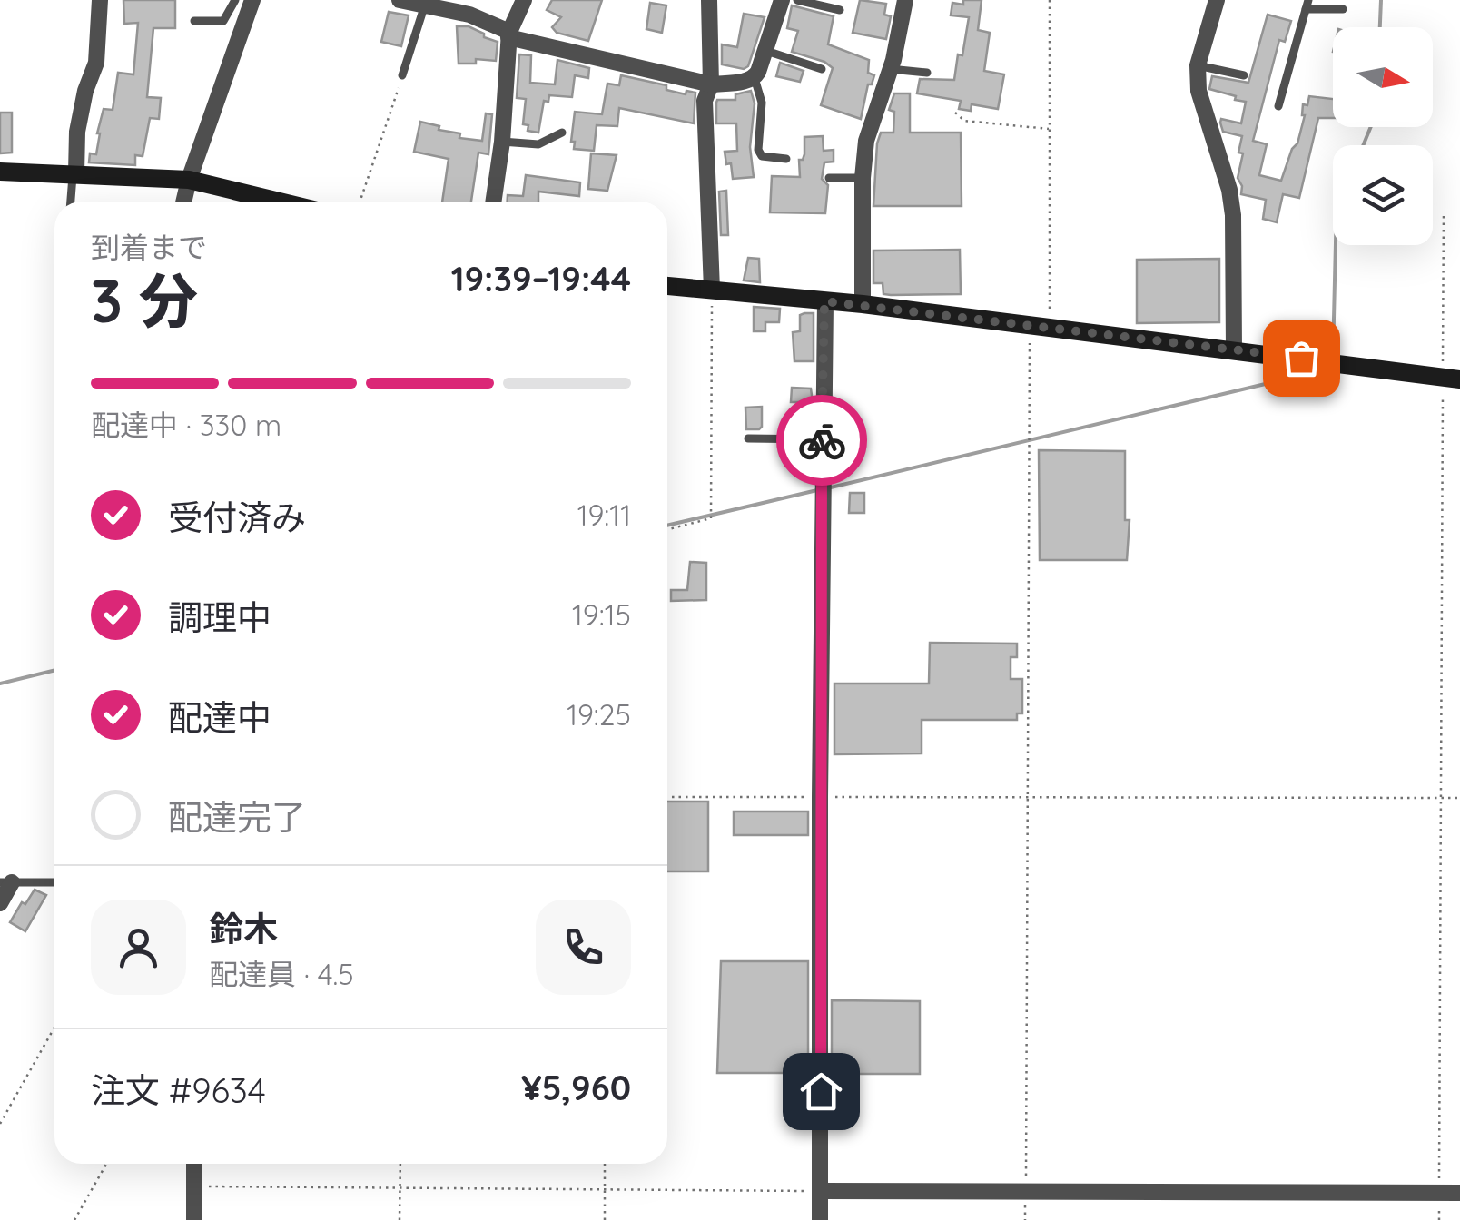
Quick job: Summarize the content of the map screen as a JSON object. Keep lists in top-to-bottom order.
{
  "north": "right",
  "page": {
    "heading": ["3 分", "到着まで", "19:39–19:44"],
    "panel": [
      "鈴木",
      "配達員 · 4.5",
      "注文 #9634",
      "¥5,960"
    ],
    "bar": "配達中 · 330 m",
    "list": [
      ["受付済み", "19:11"],
      ["調理中", "19:15"],
      ["配達中", "19:25"],
      "配達完了"
    ]
  }
}
